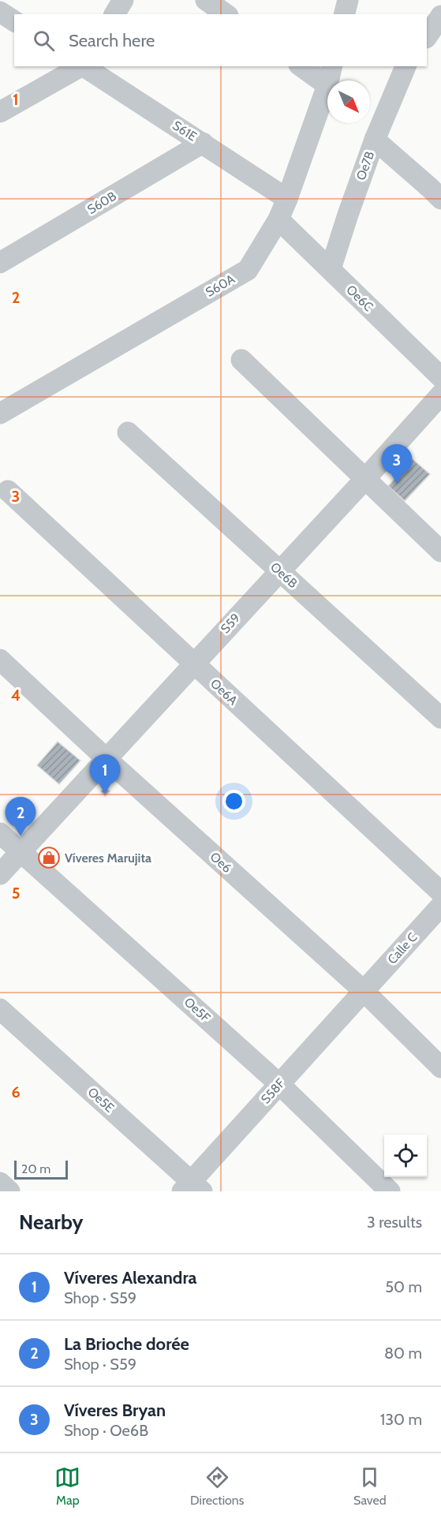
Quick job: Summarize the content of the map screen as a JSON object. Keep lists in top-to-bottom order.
{
  "streets": {
    "street": [
      "S61E",
      "Oe7B",
      "S60B",
      "S60A",
      "Oe6C",
      "Oe6B",
      "S59",
      "Oe6A",
      "Oe6",
      "Calle C",
      "Oe5F",
      "S58F",
      "Oe5E"
    ]
  },
  "crossings": [
    ["S61E", "S60B"],
    ["S61E", "S60A"],
    ["Oe7B", "Oe6C"],
    ["S60A", "Oe6C"],
    ["Oe6B", "S59"],
    ["S59", "Oe6A"],
    ["S59", "Oe6"],
    ["S59", "Oe5F"],
    ["Oe6", "Calle C"],
    ["Oe6", "S58F"],
    ["Calle C", "S58F"],
    ["Oe5F", "S58F"],
    ["S58F", "Oe5E"]
  ],
  "places": {
    "shop": ["Víveres Marujita"]
  },
  "scale_bar": "20 m",
  "north": "bottom right",
  "page": {
    "search": "Search here",
    "pins": ["3", "1", "2"],
    "scale": "20 m",
    "heading": ["Nearby", "3 results"],
    "list": [
      {
        "mark": "1",
        "name": "Víveres Alexandra",
        "note": "Shop · S59",
        "value": "50 m"
      },
      {
        "mark": "2",
        "name": "La Brioche dorée",
        "note": "Shop · S59",
        "value": "80 m"
      },
      {
        "mark": "3",
        "name": "Víveres Bryan",
        "note": "Shop · Oe6B",
        "value": "130 m"
      }
    ],
    "nav": ["Map", "Directions", "Saved"]
  },
  "grid": {
    "rows": [
      "1",
      "2",
      "3",
      "4",
      "5",
      "6"
    ]
  }
}
